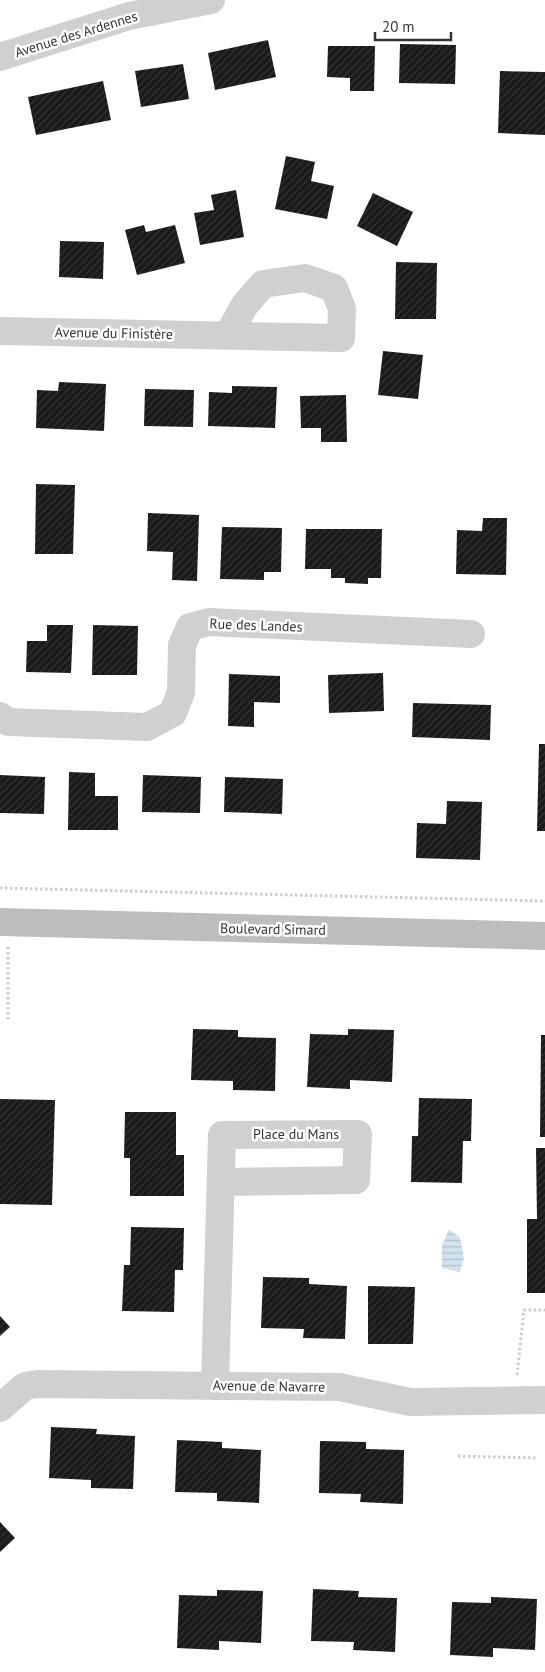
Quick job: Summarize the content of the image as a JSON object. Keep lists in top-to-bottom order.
{
  "streets": {
    "main road": ["Boulevard Simard"],
    "street": [
      "Avenue des Ardennes",
      "Avenue du Finistère",
      "Rue des Landes",
      "Place du Mans",
      "Avenue de Navarre"
    ]
  },
  "crossings": [
    ["Place du Mans", "Avenue de Navarre"]
  ],
  "scale_bar": "20 m"
}
